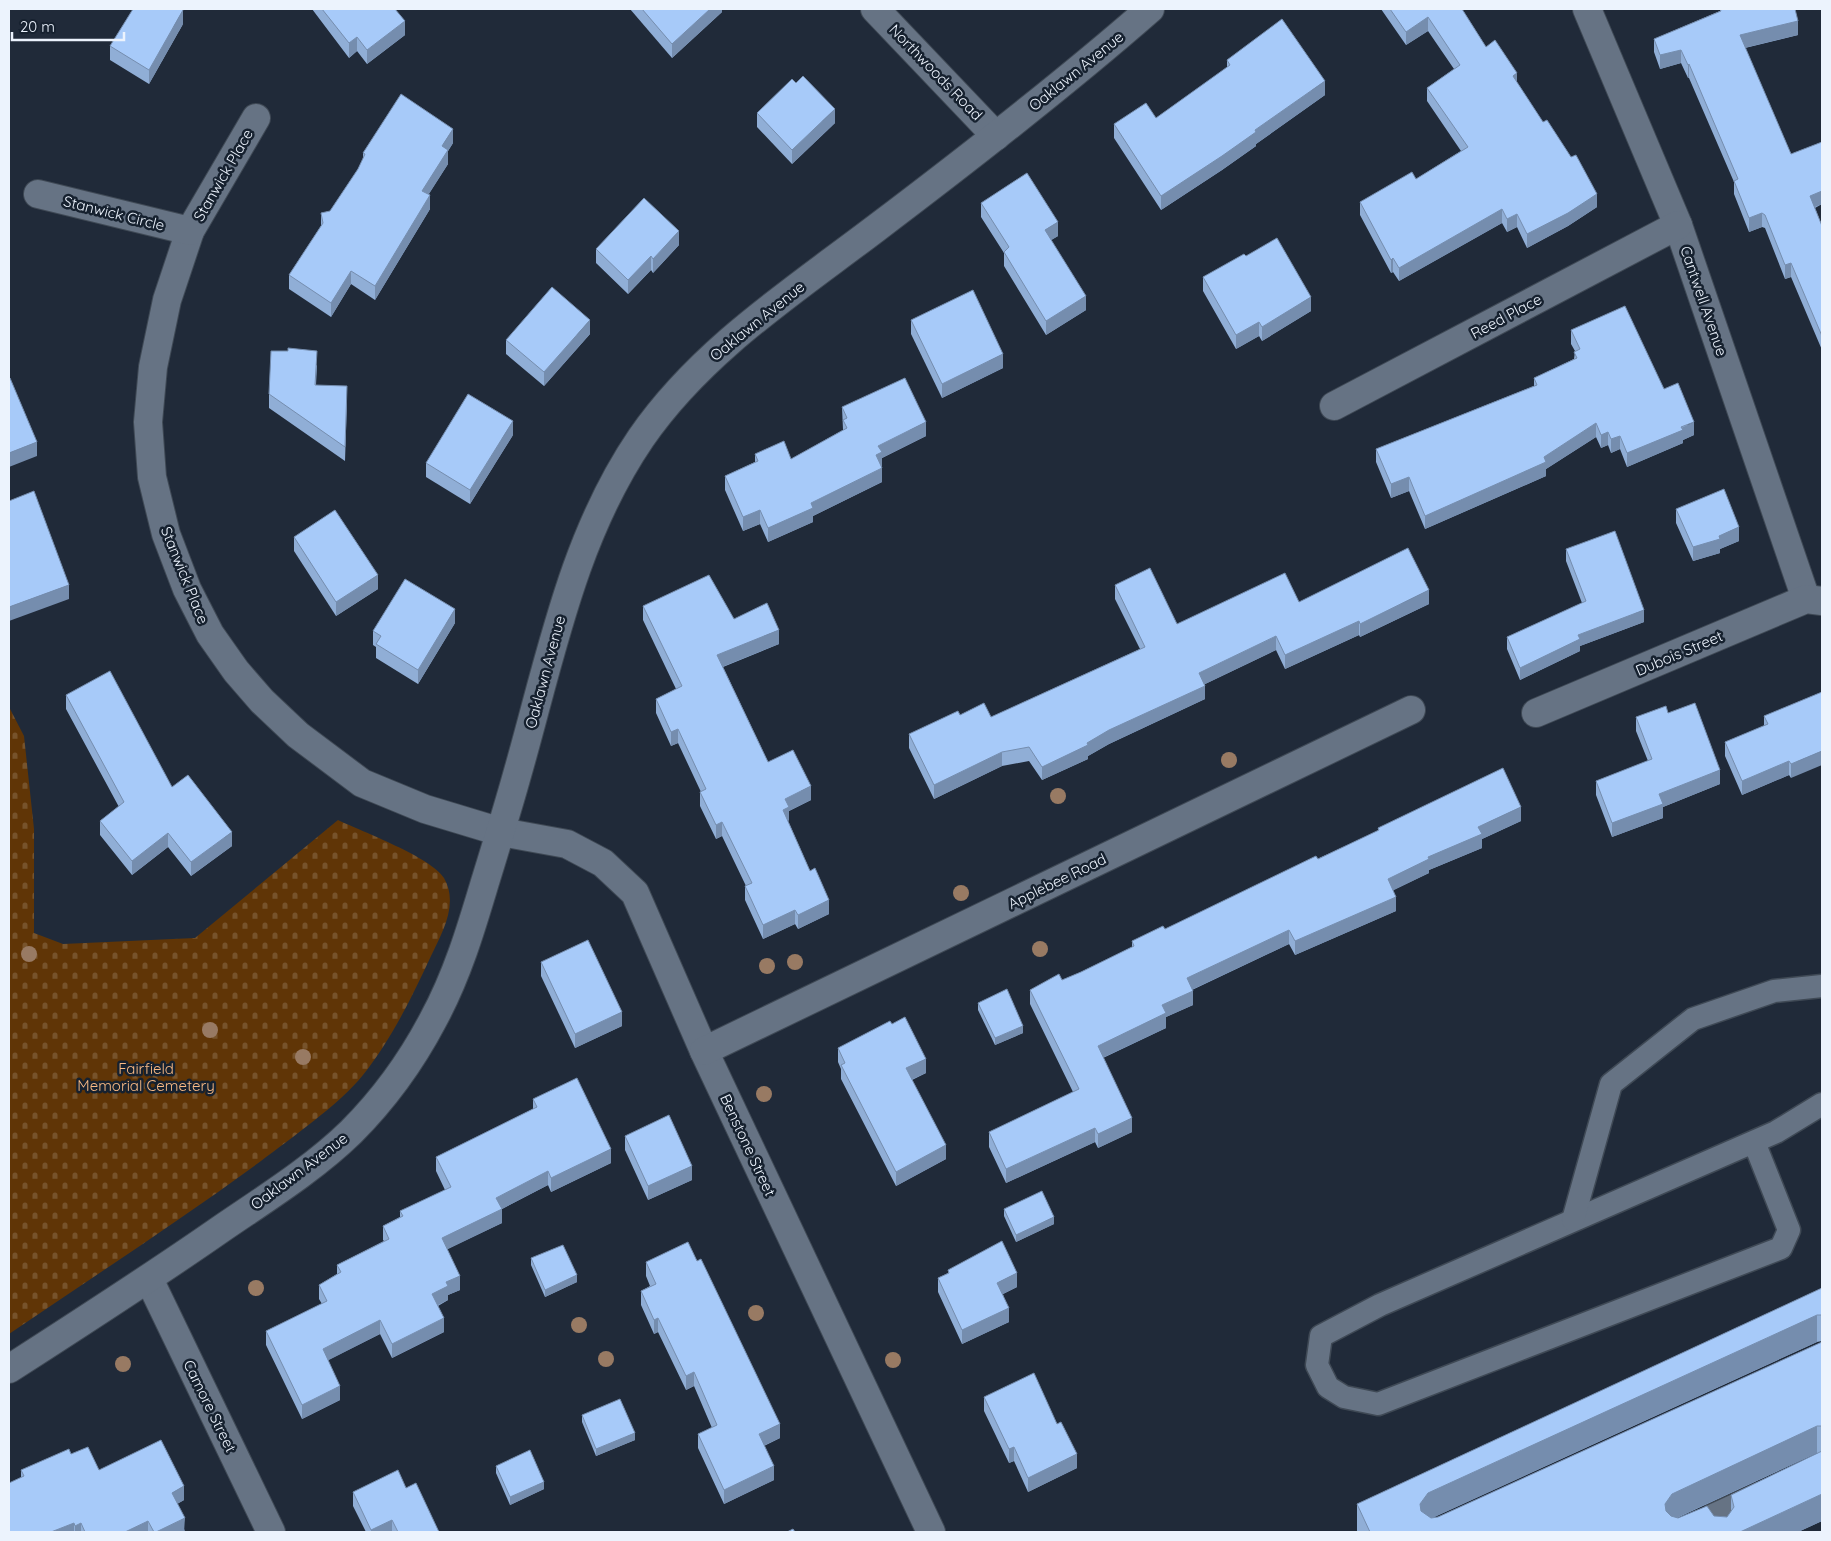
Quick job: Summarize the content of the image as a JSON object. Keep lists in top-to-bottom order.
{
  "streets": {
    "street": [
      "Oaklawn Avenue",
      "Northwoods Road",
      "Stanwick Place",
      "Stanwick Circle",
      "Cantwell Avenue",
      "Reed Place",
      "Dubois Street",
      "Applebee Road",
      "Benstone Street",
      "Camore Street"
    ]
  },
  "crossings": [
    ["Oaklawn Avenue", "Northwoods Road"],
    ["Oaklawn Avenue", "Stanwick Place"],
    ["Oaklawn Avenue", "Benstone Street"],
    ["Oaklawn Avenue", "Camore Street"],
    ["Stanwick Place", "Stanwick Circle"],
    ["Stanwick Place", "Benstone Street"],
    ["Cantwell Avenue", "Reed Place"],
    ["Cantwell Avenue", "Dubois Street"],
    ["Applebee Road", "Benstone Street"]
  ],
  "parks": ["Fairfield Memorial Cemetery"],
  "scale_bar": "20 m"
}
